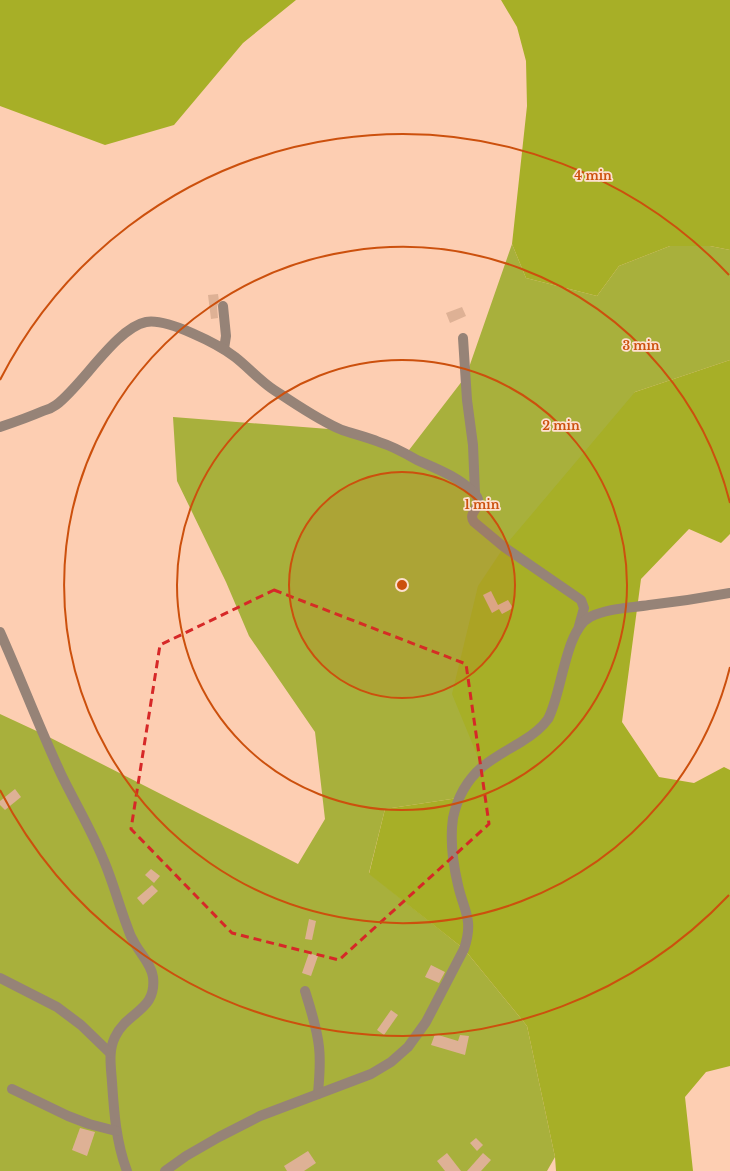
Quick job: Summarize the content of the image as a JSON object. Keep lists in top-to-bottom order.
{
  "rings": [
    "4 min",
    "3 min",
    "2 min",
    "1 min"
  ]
}
